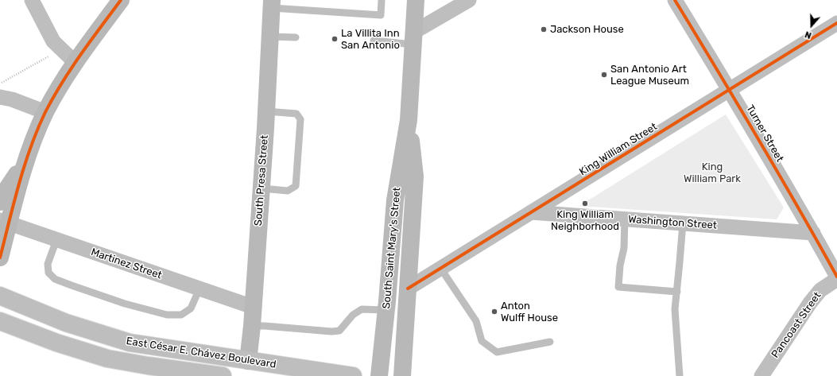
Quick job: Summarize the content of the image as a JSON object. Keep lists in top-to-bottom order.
{
  "streets": {
    "main road": ["South Presa Street", "South Saint Mary's Street", "East César E. Chávez Boulevard"],
    "street": [
      "Turner Street",
      "King William Street",
      "Washington Street",
      "Martinez Street",
      "Pancoast Street"
    ]
  },
  "crossings": [
    ["Turner Street", "King William Street"],
    ["Turner Street", "Washington Street"],
    ["Turner Street", "Pancoast Street"],
    ["King William Street", "Washington Street"],
    ["King William Street", "South Saint Mary's Street"],
    ["South Presa Street", "Martinez Street"],
    ["South Presa Street", "East César E. Chávez Boulevard"]
  ],
  "parks": ["King William Park"],
  "places": [
    "Jackson House",
    "La Villita Inn San Antonio",
    "San Antonio Art League Museum",
    "King William Neighborhood",
    "Anton Wulff House"
  ],
  "north": "bottom"
}
